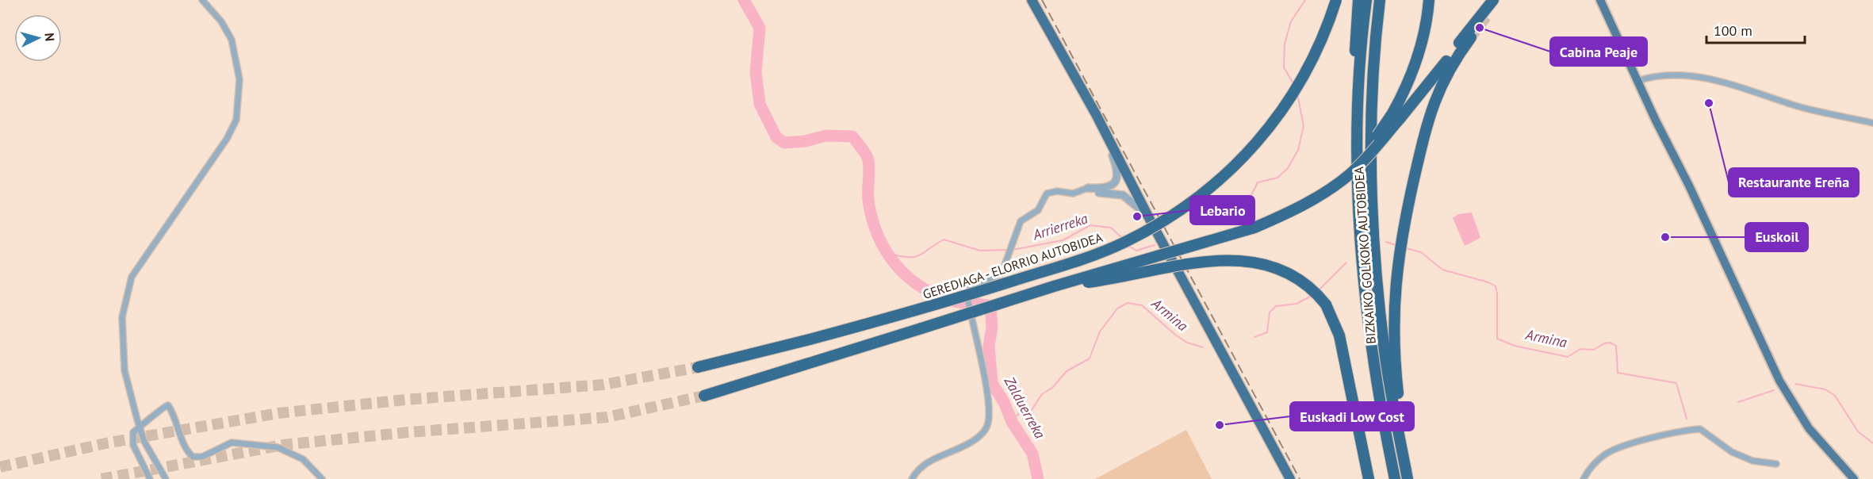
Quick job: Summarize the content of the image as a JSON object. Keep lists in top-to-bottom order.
{
  "streets": {
    "highway": ["BIZKAIKO GOLKOKO AUTOBIDEA", "GEREDIAGA - ELORRIO AUTOBIDEA"]
  },
  "water": ["Arrierreka", "Armina", "Zalduerreka"],
  "places": [
    "Cabina Peaje",
    "Restaurante Ereña",
    "Lebario",
    "Euskoil",
    "Euskadi Low Cost"
  ],
  "scale_bar": "100 m",
  "north": "right"
}
